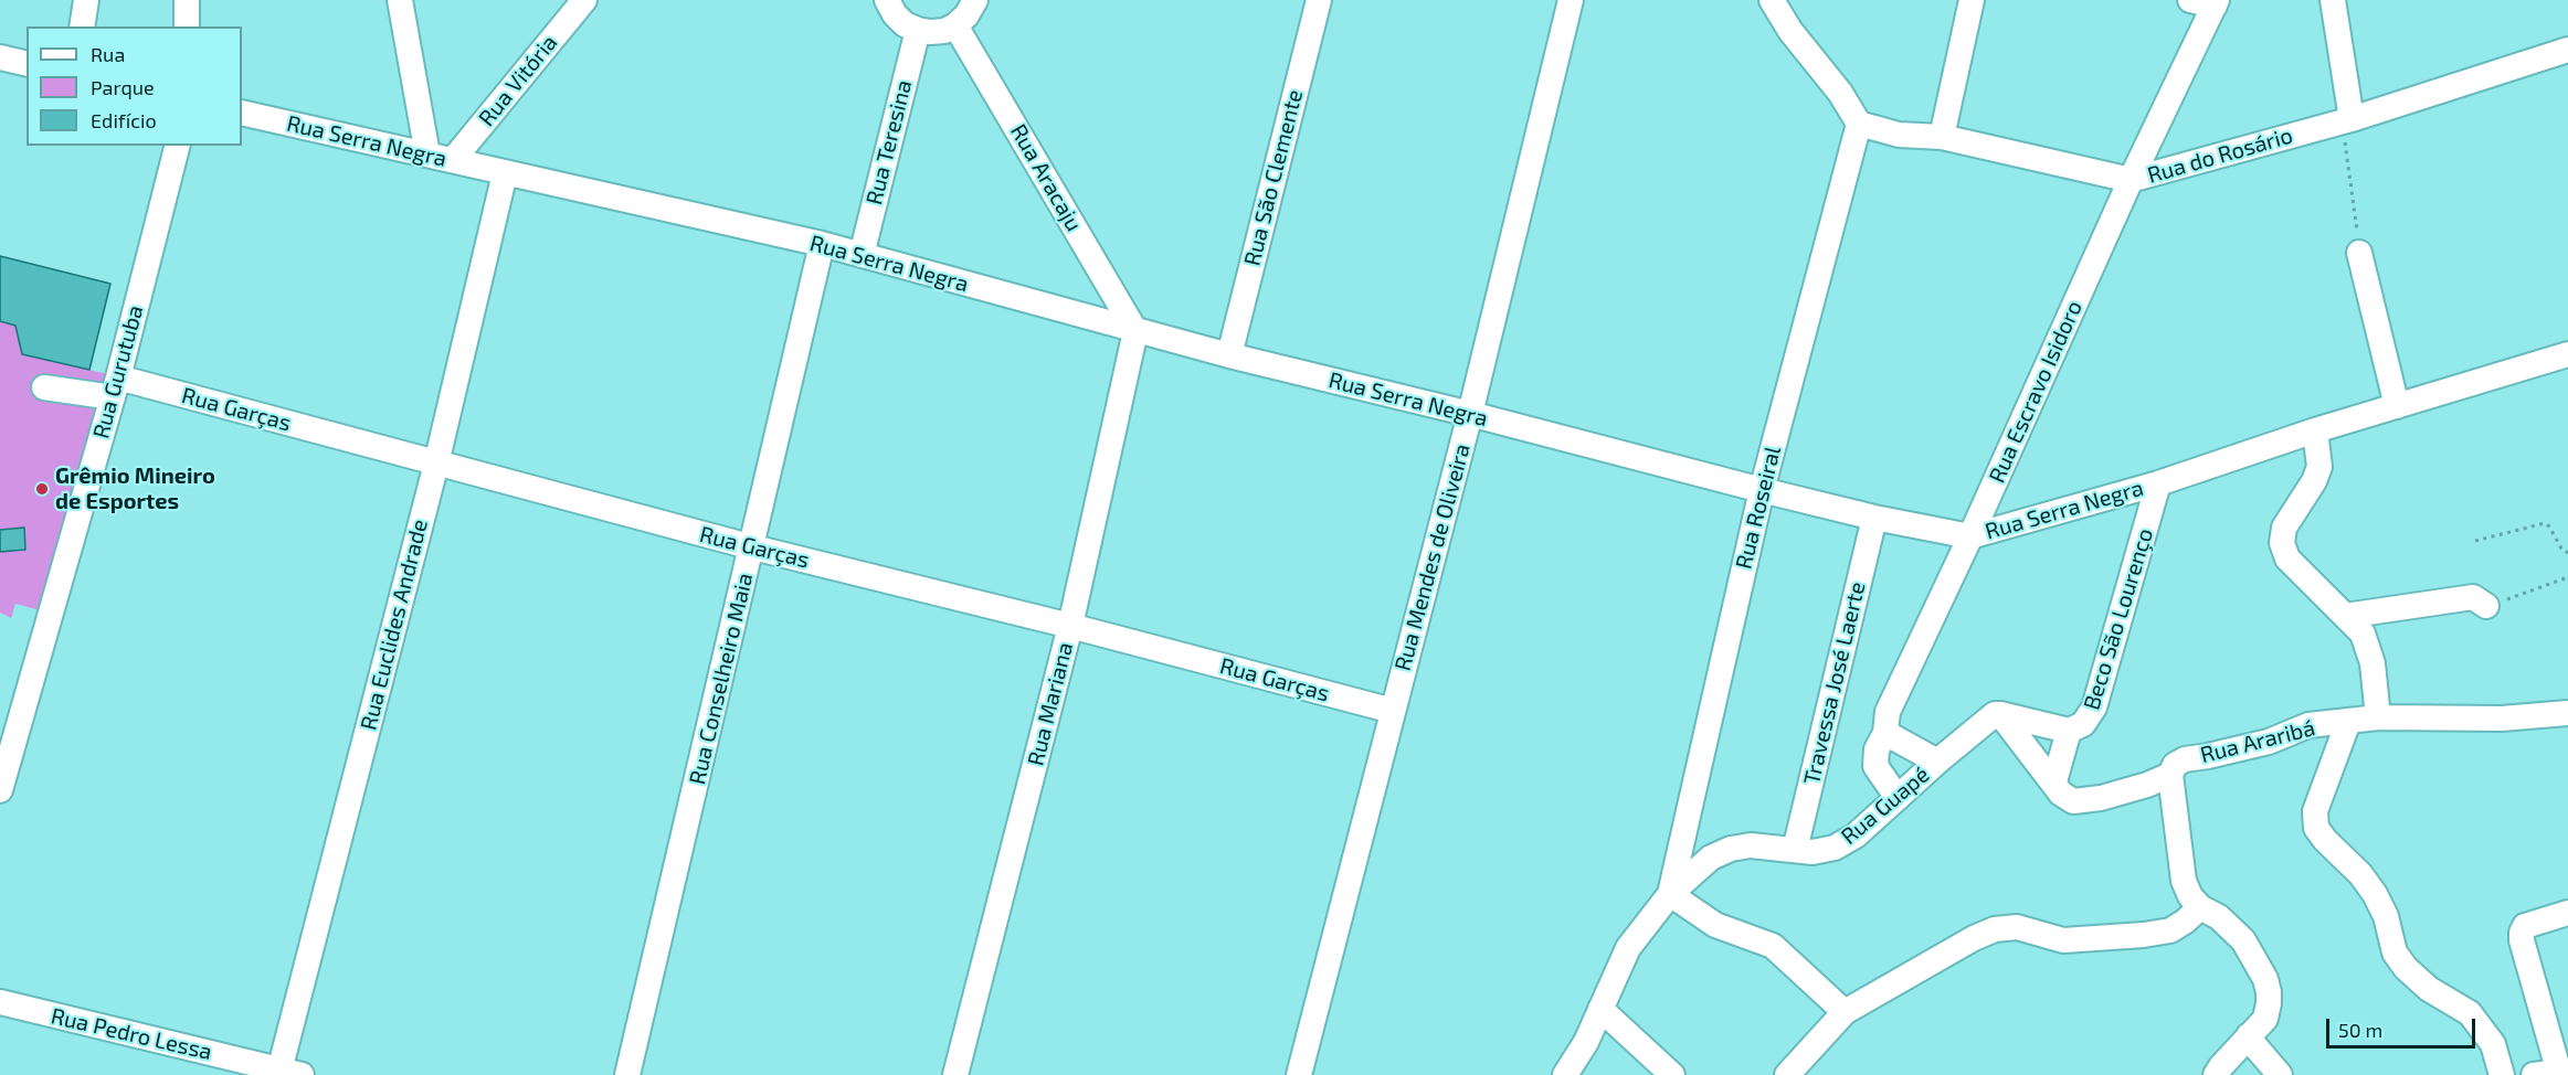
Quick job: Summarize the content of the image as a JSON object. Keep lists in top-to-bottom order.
{
  "streets": {
    "street": [
      "Rua Vitória",
      "Rua Serra Negra",
      "Rua Teresina",
      "Rua do Rosário",
      "Rua Aracaju",
      "Rua São Clemente",
      "Rua Gurutuba",
      "Rua Escravo Isidoro",
      "Rua Garças",
      "Rua Roseiral",
      "Rua Mendes de Oliveira",
      "Beco São Lourenço",
      "Rua Euclides Andrade",
      "Rua Conselheiro Maia",
      "Travessa José Laerte",
      "Rua Mariana",
      "Rua Araribá",
      "Rua Guapé",
      "Rua Pedro Lessa"
    ]
  },
  "crossings": [
    ["Rua Vitória", "Rua Serra Negra"],
    ["Rua Serra Negra", "Rua Teresina"],
    ["Rua Serra Negra", "Rua Aracaju"],
    ["Rua Serra Negra", "Rua São Clemente"],
    ["Rua Serra Negra", "Rua Escravo Isidoro"],
    ["Rua Serra Negra", "Rua Roseiral"],
    ["Rua Serra Negra", "Rua Mendes de Oliveira"],
    ["Rua Serra Negra", "Beco São Lourenço"],
    ["Rua Serra Negra", "Rua Euclides Andrade"],
    ["Rua Serra Negra", "Rua Conselheiro Maia"],
    ["Rua Serra Negra", "Travessa José Laerte"],
    ["Rua Serra Negra", "Rua Mariana"],
    ["Rua do Rosário", "Rua Escravo Isidoro"],
    ["Rua do Rosário", "Rua Roseiral"],
    ["Rua Aracaju", "Rua Mariana"],
    ["Rua Gurutuba", "Rua Garças"],
    ["Rua Escravo Isidoro", "Rua Guapé"],
    ["Rua Garças", "Rua Mendes de Oliveira"],
    ["Rua Garças", "Rua Euclides Andrade"],
    ["Rua Garças", "Rua Conselheiro Maia"],
    ["Rua Garças", "Rua Mariana"],
    ["Rua Roseiral", "Rua Guapé"],
    ["Beco São Lourenço", "Rua Araribá"],
    ["Rua Euclides Andrade", "Rua Pedro Lessa"],
    ["Travessa José Laerte", "Rua Guapé"],
    ["Rua Araribá", "Rua Guapé"]
  ],
  "places": ["Grêmio Mineiro de Esportes"],
  "legend": ["Rua", "Parque", "Edifício"],
  "scale_bar": "50 m"
}
